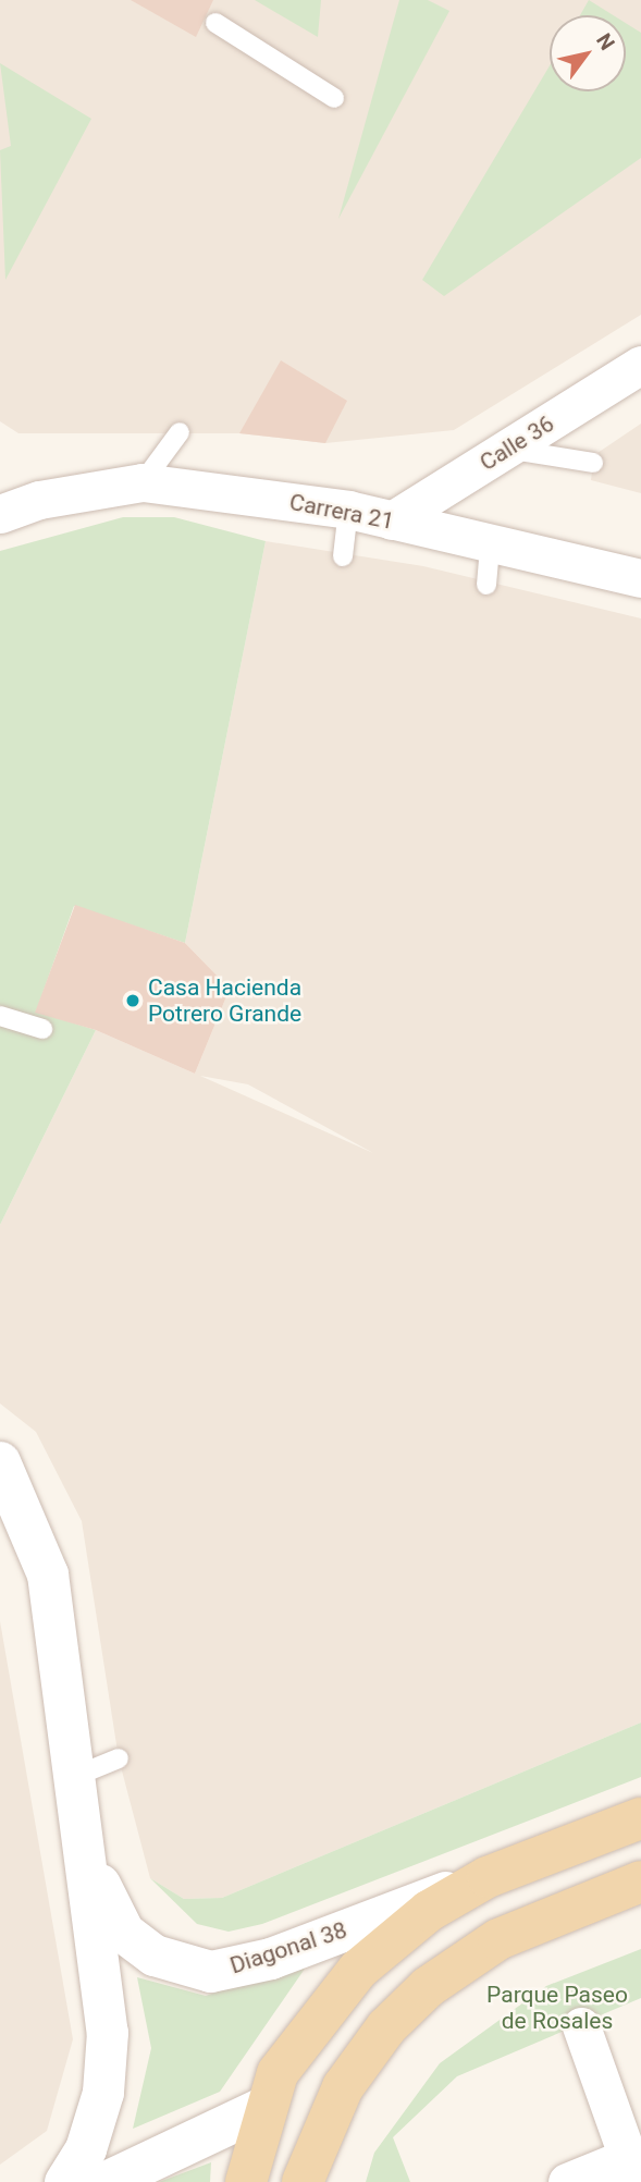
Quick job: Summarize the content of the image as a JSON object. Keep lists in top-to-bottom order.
{
  "streets": {
    "street": ["Calle 36", "Carrera 21", "Diagonal 38"]
  },
  "crossings": [
    ["Calle 36", "Carrera 21"]
  ],
  "parks": ["Parque Paseo de Rosales"],
  "places": ["Casa Hacienda Potrero Grande"],
  "north": "top right"
}
